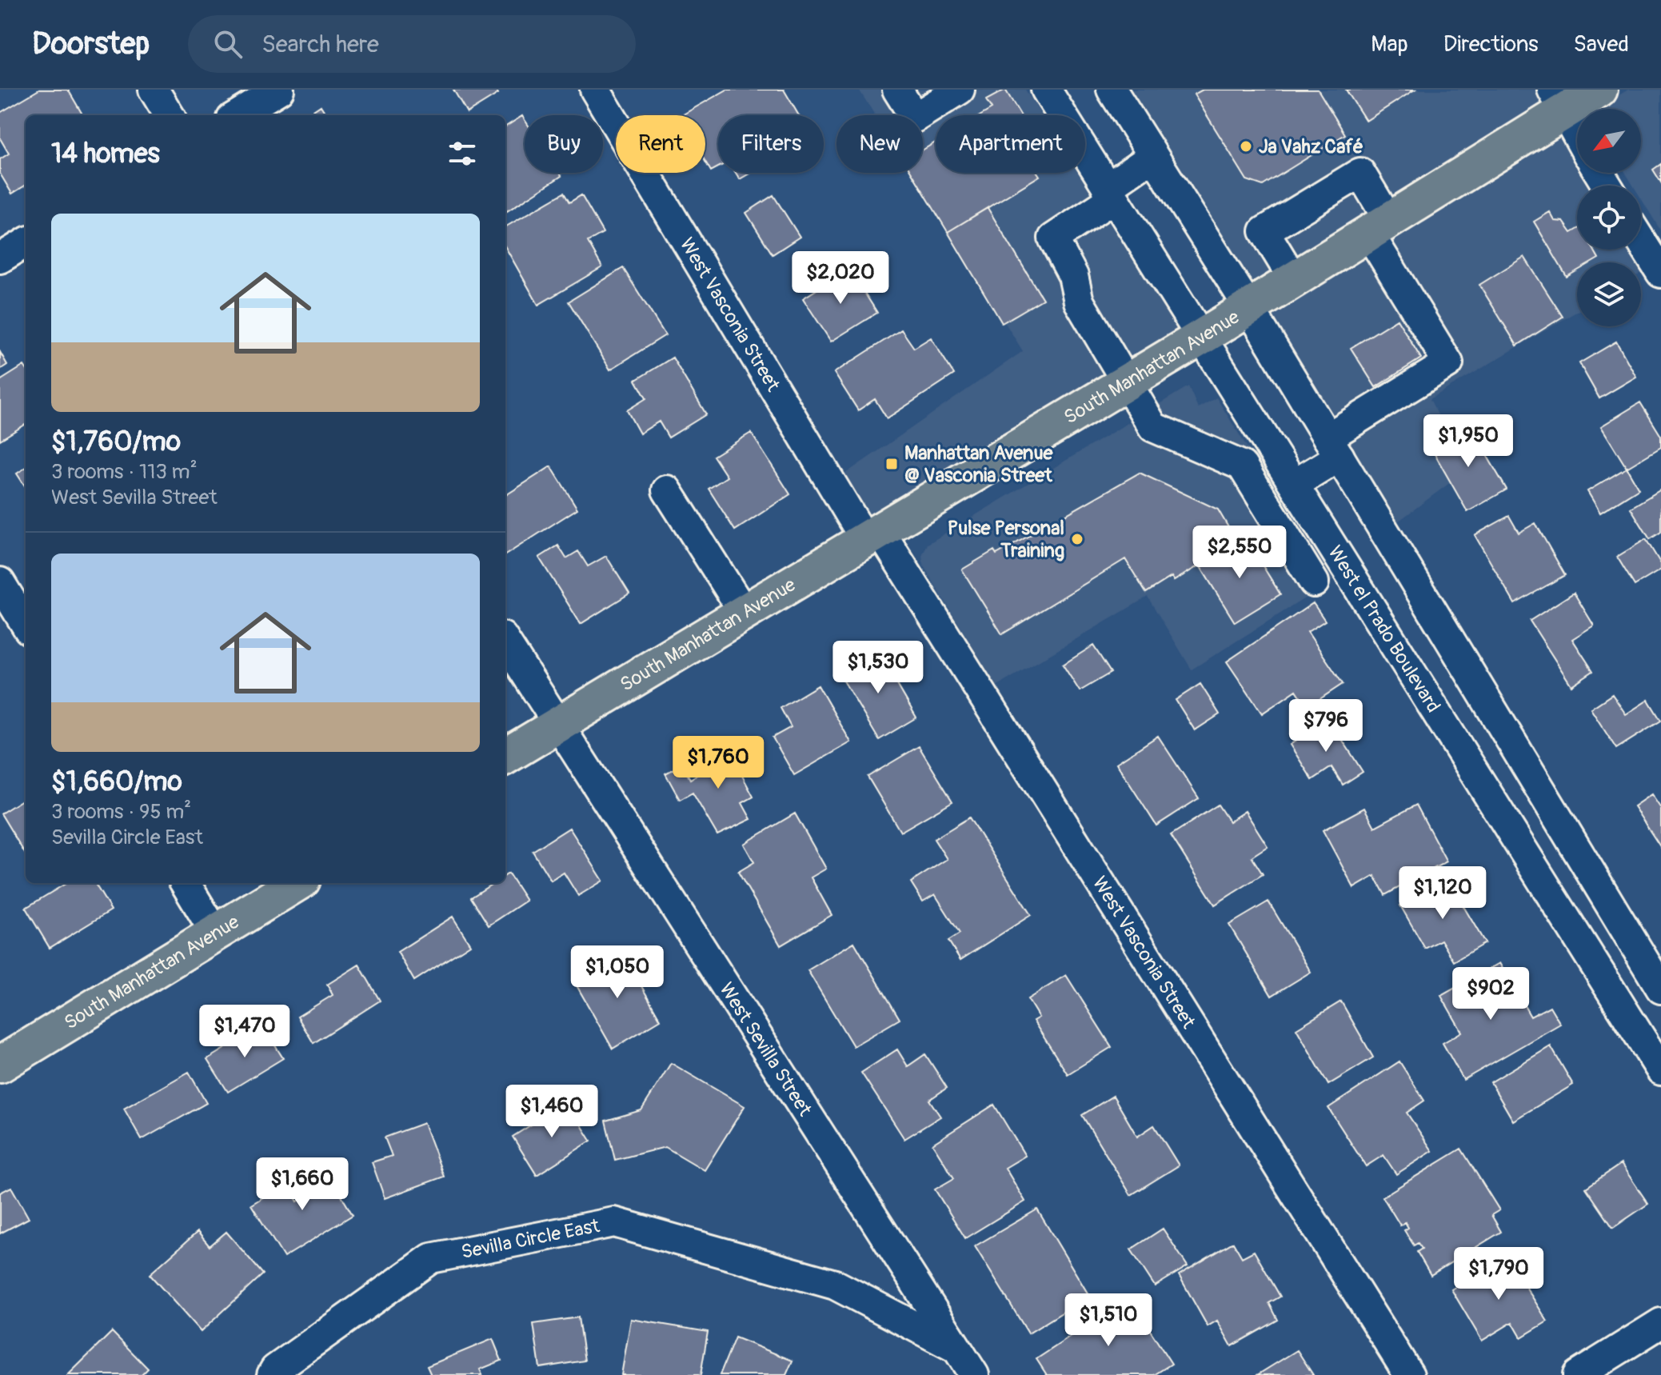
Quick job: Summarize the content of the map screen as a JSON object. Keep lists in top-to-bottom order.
{
  "streets": {
    "main road": ["South Manhattan Avenue"],
    "street": [
      "West Vasconia Street",
      "West el Prado Boulevard",
      "West Sevilla Street",
      "Sevilla Circle East"
    ]
  },
  "crossings": [
    ["West Vasconia Street", "South Manhattan Avenue"],
    ["South Manhattan Avenue", "West el Prado Boulevard"],
    ["South Manhattan Avenue", "West Sevilla Street"],
    ["West Sevilla Street", "Sevilla Circle East"]
  ],
  "places": {
    "other": ["Ja Vahz Café", "Pulse Personal Training"],
    "transit": ["Manhattan Avenue @ Vasconia Street"]
  },
  "north": "bottom left",
  "page": {
    "header": "Doorstep",
    "search": "Search here",
    "nav": ["Map", "Directions", "Saved"],
    "chip": [
      "Buy",
      "Rent",
      "Filters",
      "New",
      "Apartment"
    ],
    "heading": "14 homes",
    "list": [
      {
        "name": "$1,760/mo",
        "note": "3 rooms · 113 m² · West Sevilla Street"
      },
      {
        "name": "$1,660/mo",
        "note": "3 rooms · 95 m² · Sevilla Circle East"
      }
    ],
    "price": [
      "$2,020",
      "$1,950",
      "$2,550",
      "$1,530",
      "$796",
      "$1,760",
      "$1,120",
      "$1,050",
      "$902",
      "$1,470",
      "$1,460",
      "$1,660",
      "$1,790",
      "$1,510"
    ]
  }
}
